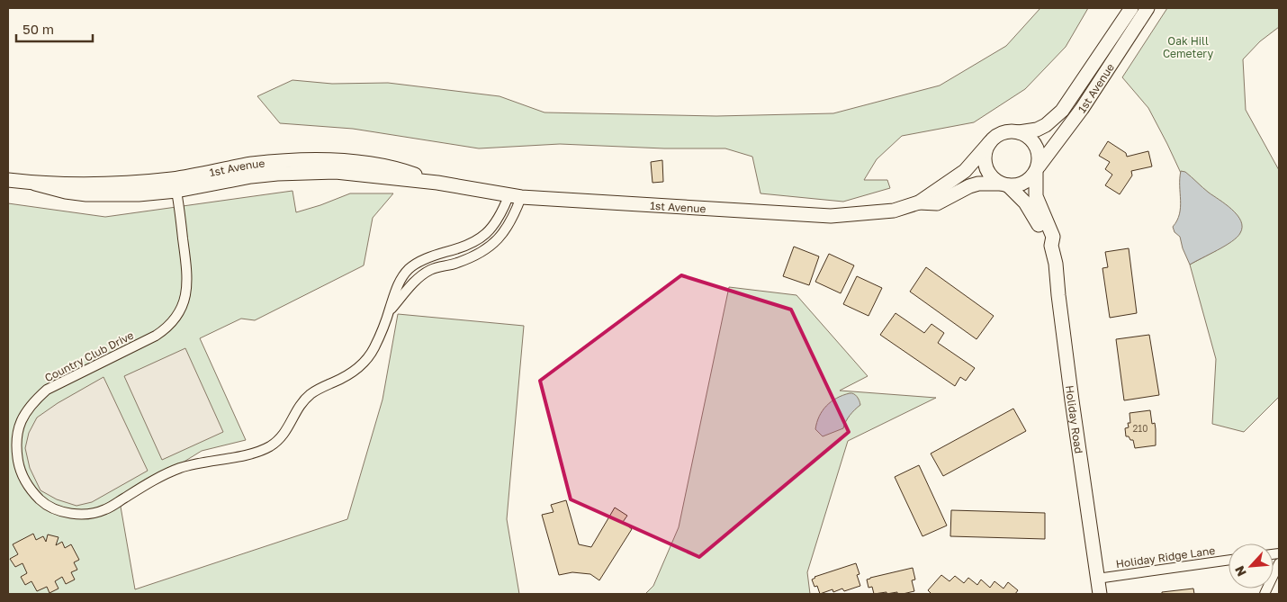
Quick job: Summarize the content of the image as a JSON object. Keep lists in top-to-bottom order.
{
  "streets": {
    "main road": ["1st Avenue", "Holiday Road"],
    "street": ["Country Club Drive", "Holiday Ridge Lane"]
  },
  "crossings": [
    ["1st Avenue", "Country Club Drive"],
    ["1st Avenue", "Holiday Road"],
    ["Holiday Road", "Holiday Ridge Lane"]
  ],
  "parks": ["Oak Hill Cemetery"],
  "house_numbers": ["210"],
  "scale_bar": "50 m",
  "north": "bottom left"
}
